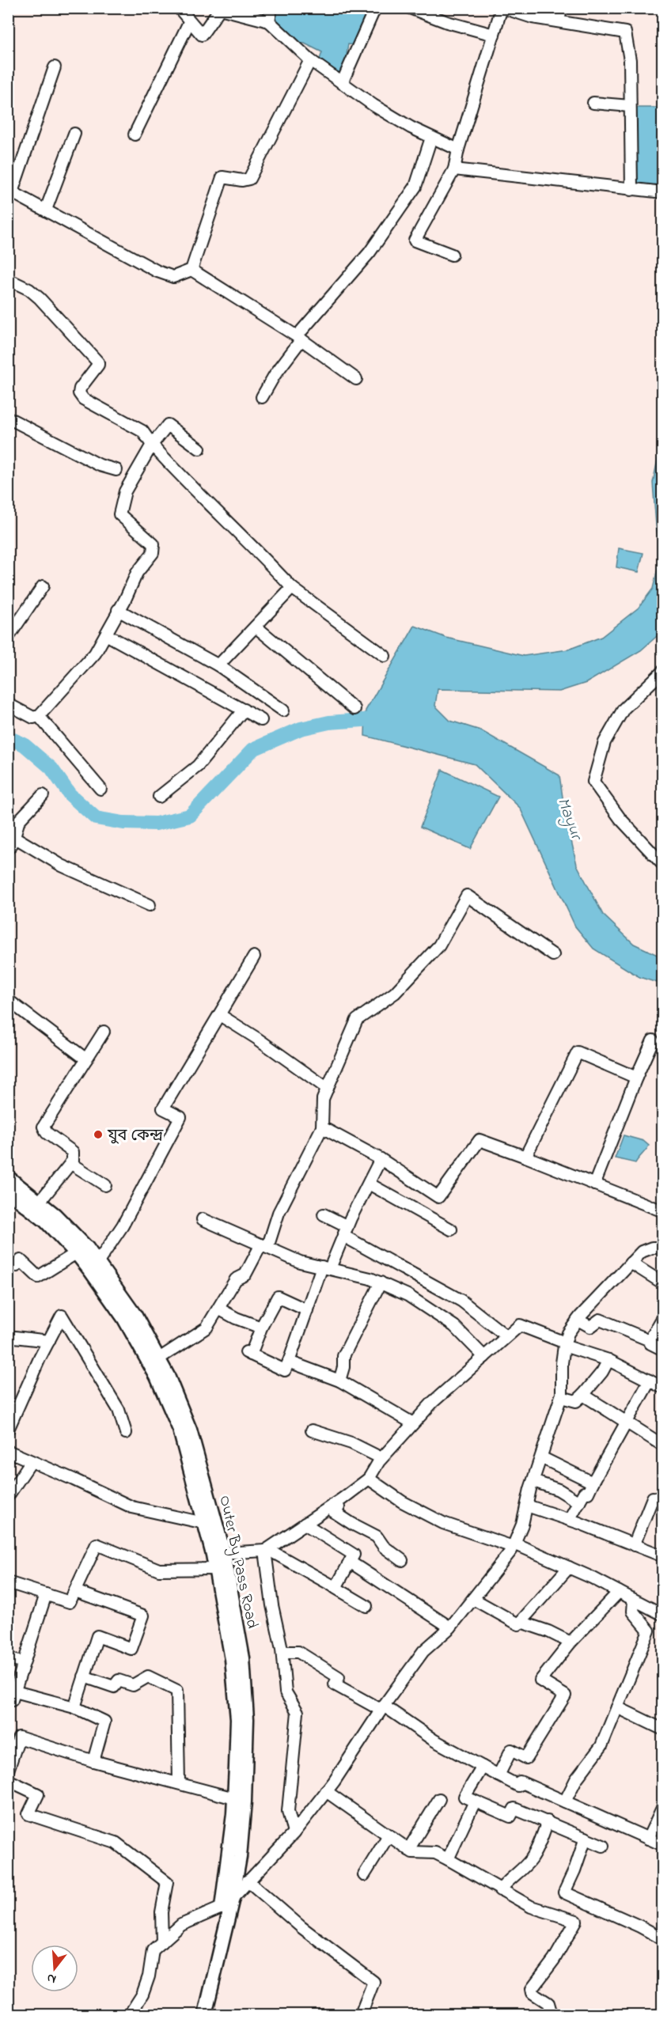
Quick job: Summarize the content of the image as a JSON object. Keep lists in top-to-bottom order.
{
  "streets": {
    "main road": ["Outer By Pass Road"]
  },
  "water": ["Mayur"],
  "places": ["যুব কেন্দ্র"],
  "north": "bottom"
}
